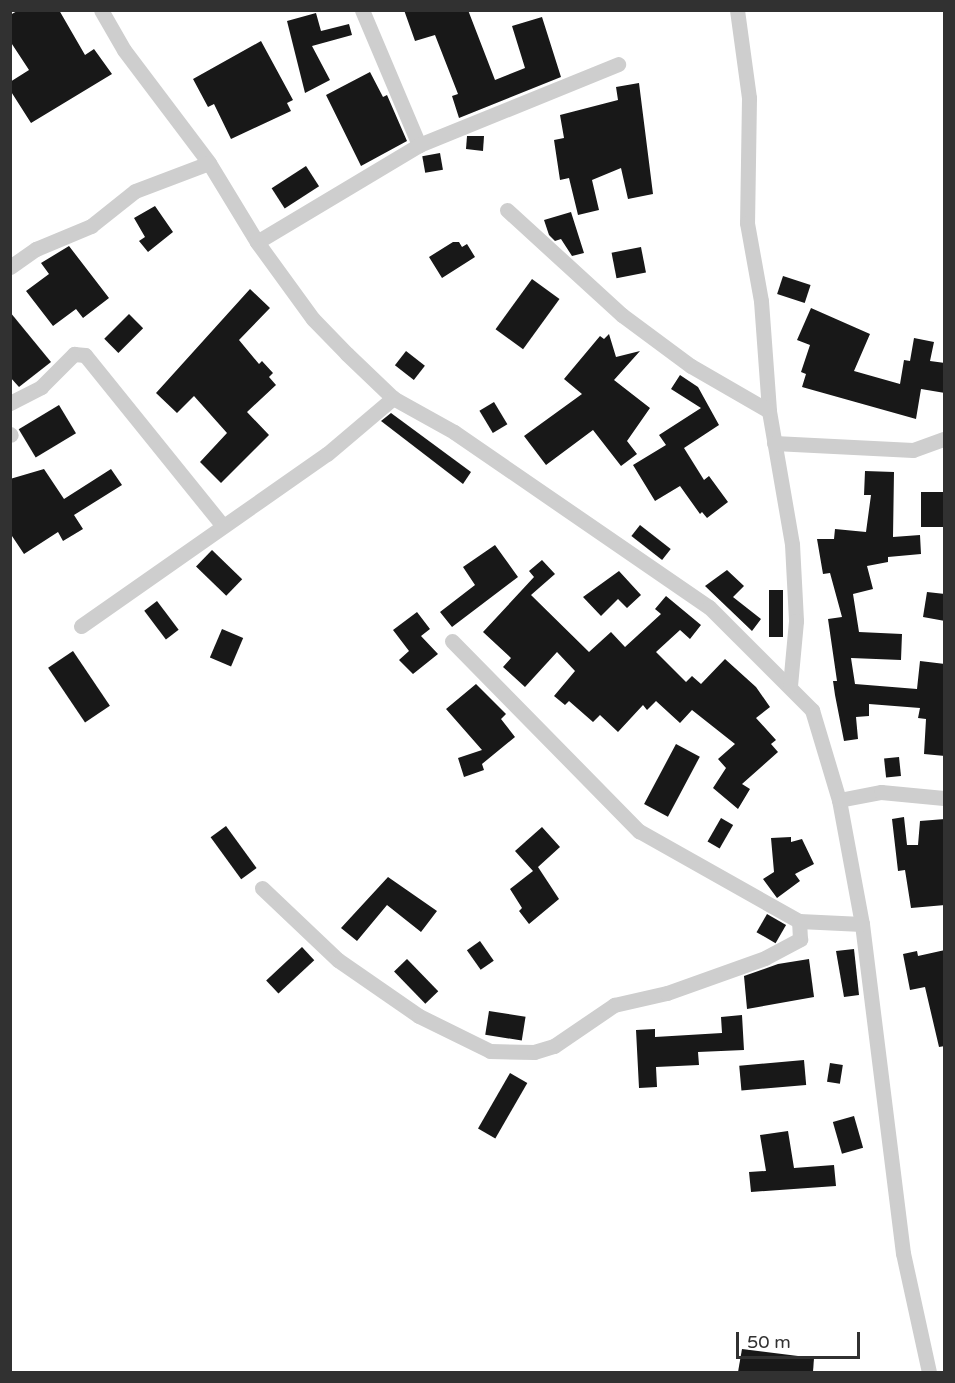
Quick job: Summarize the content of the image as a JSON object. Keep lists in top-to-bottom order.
{
  "scale_bar": "50 m"
}
